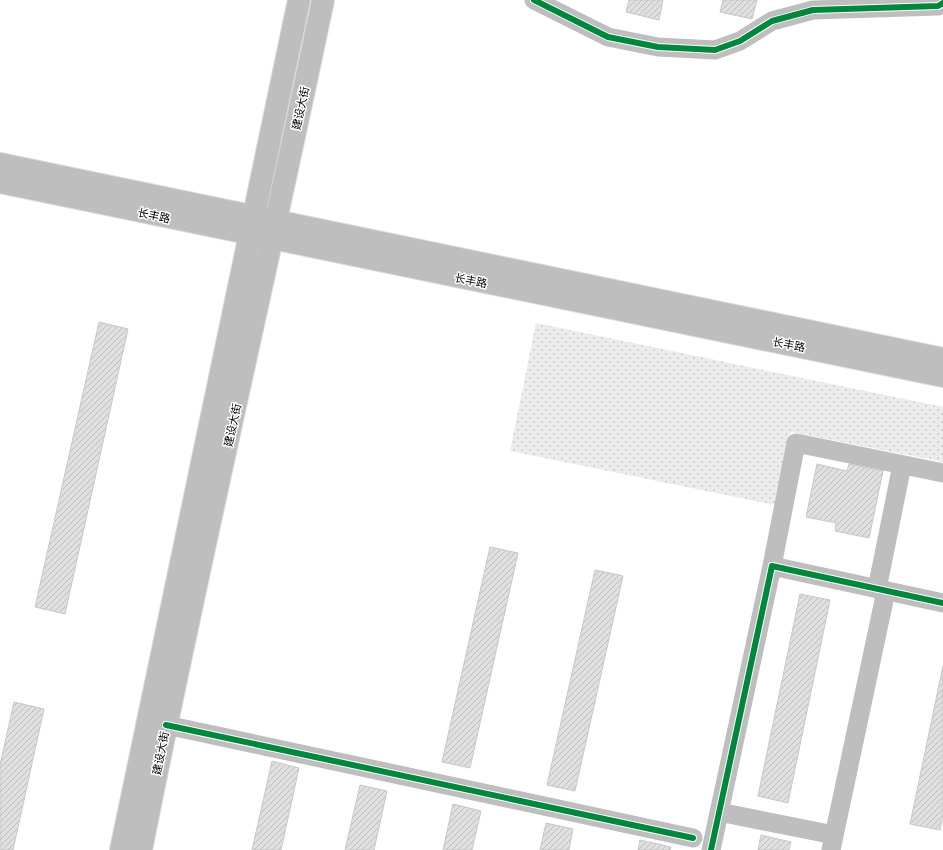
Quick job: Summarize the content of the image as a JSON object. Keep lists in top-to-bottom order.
{
  "streets": {
    "main road": ["建设大街", "长丰路"]
  },
  "crossings": [
    ["建设大街", "长丰路"]
  ]
}
